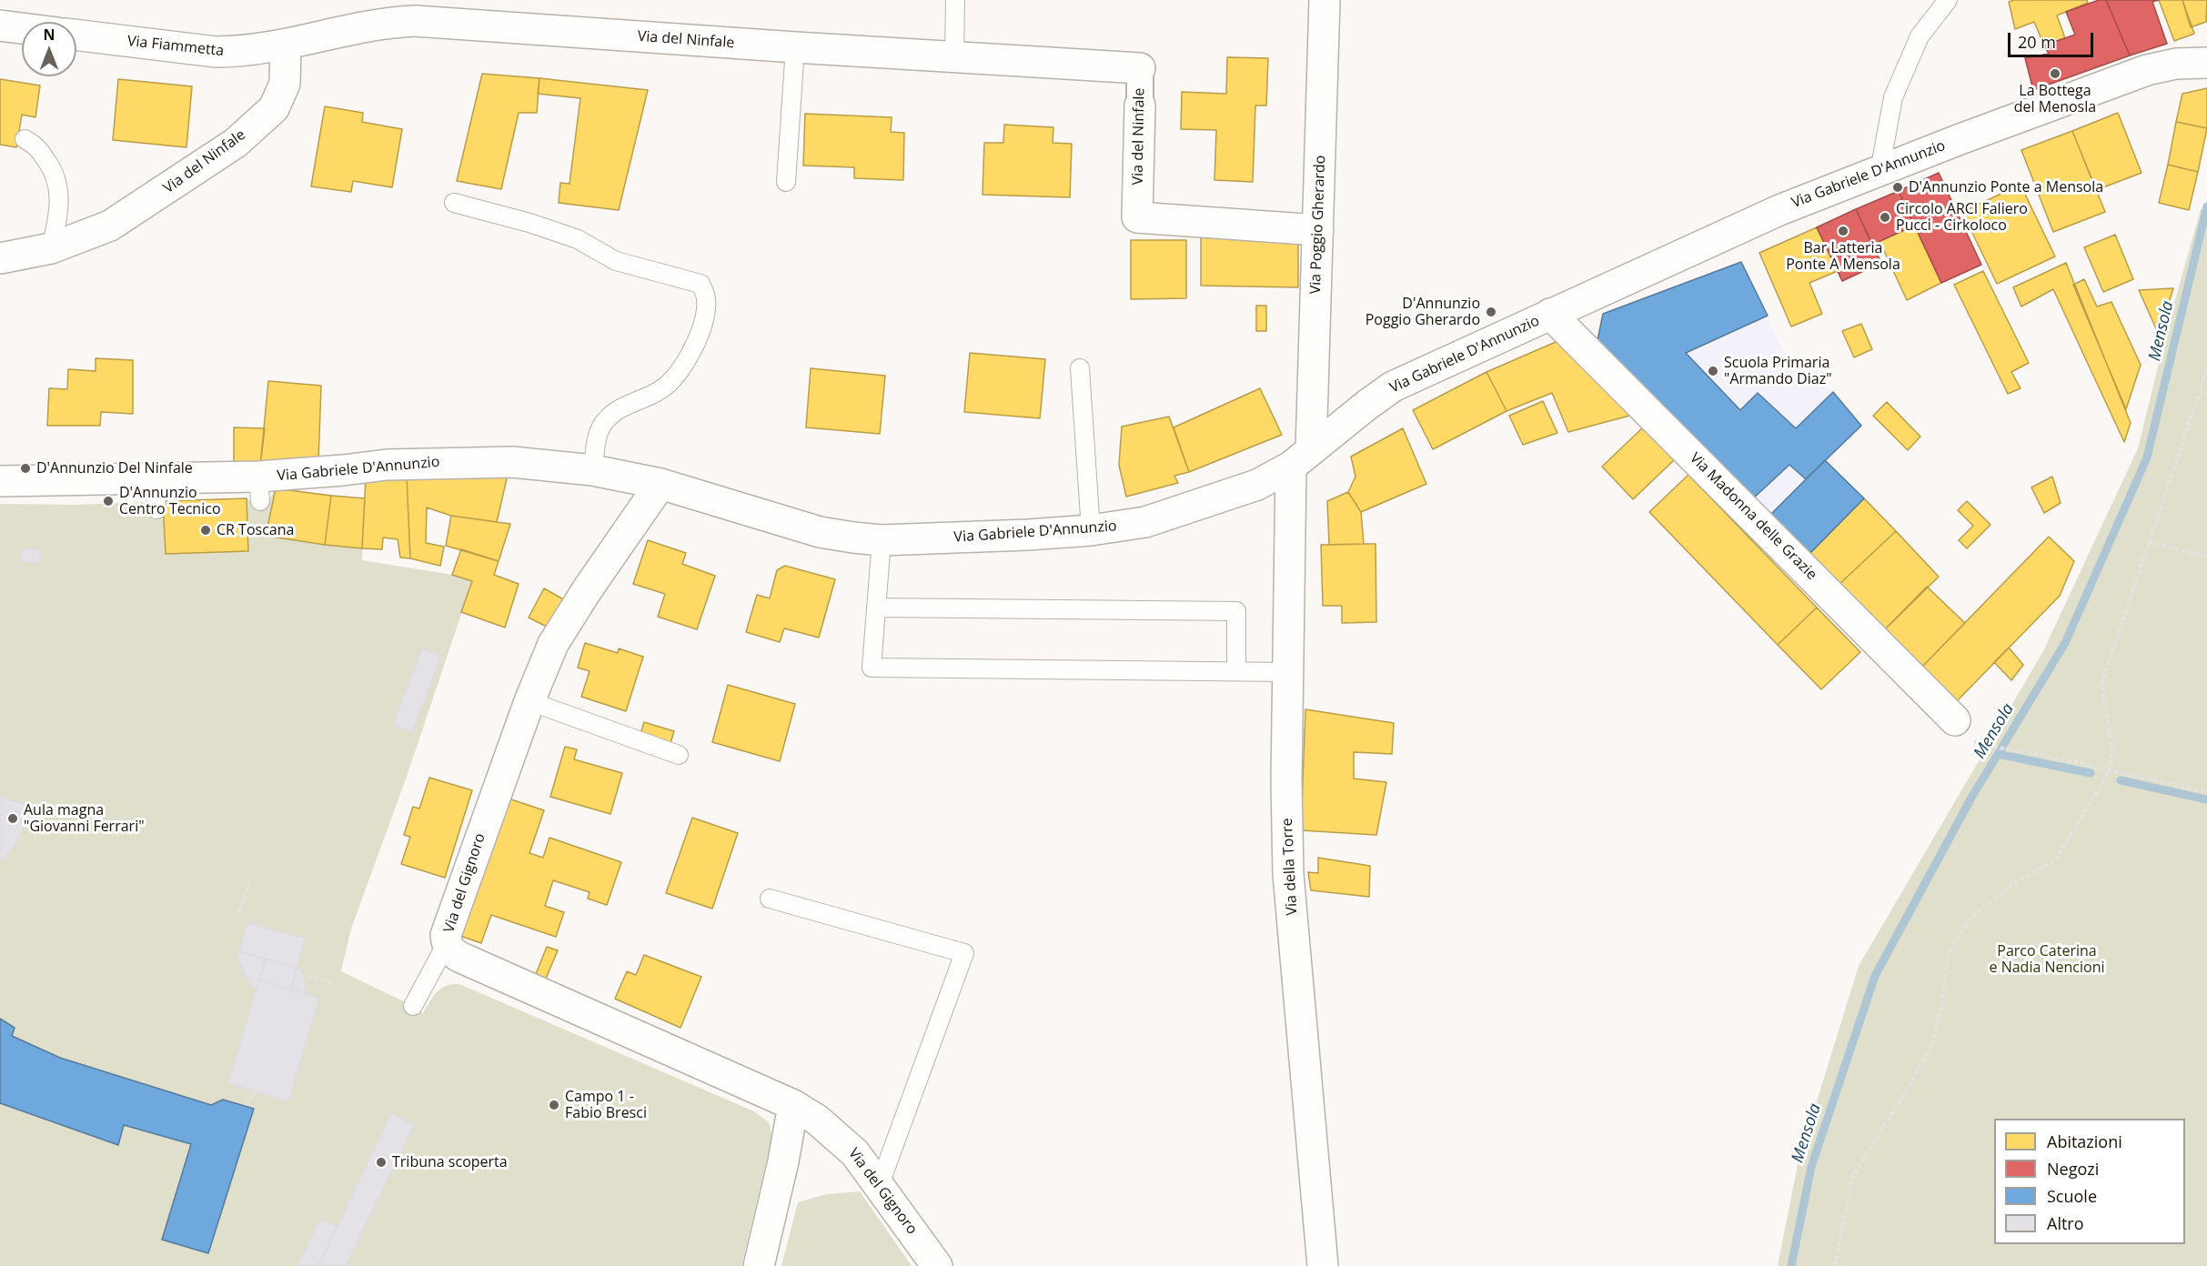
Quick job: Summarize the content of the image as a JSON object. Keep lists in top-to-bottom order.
{
  "streets": {
    "street": [
      "Via del Ninfale",
      "Via Fiammetta",
      "Via Gabriele D'Annunzio",
      "Via Poggio Gherardo",
      "Via Madonna delle Grazie",
      "Via della Torre",
      "Via del Gignoro"
    ]
  },
  "crossings": [
    ["Via del Ninfale", "Via Fiammetta"],
    ["Via del Ninfale", "Via Poggio Gherardo"],
    ["Via Gabriele D'Annunzio", "Via Poggio Gherardo"],
    ["Via Gabriele D'Annunzio", "Via Madonna delle Grazie"],
    ["Via Gabriele D'Annunzio", "Via della Torre"],
    ["Via Gabriele D'Annunzio", "Via del Gignoro"],
    ["Via Poggio Gherardo", "Via della Torre"]
  ],
  "water": ["Mensola"],
  "parks": ["Parco Caterina e Nadia Nencioni"],
  "places": [
    "La Bottega del Menosla",
    "D'Annunzio Ponte a Mensola",
    "Circolo ARCI Faliero Pucci - Cirkoloco",
    "Bar Latteria Ponte A Mensola",
    "D'Annunzio Poggio Gherardo",
    "Scuola Primaria \"Armando Diaz\"",
    "D'Annunzio Del Ninfale",
    "D'Annunzio Centro Tecnico",
    "CR Toscana",
    "Aula magna \"Giovanni Ferrari\"",
    "Campo 1 - Fabio Bresci",
    "Tribuna scoperta"
  ],
  "legend": [
    "Abitazioni",
    "Negozi",
    "Scuole",
    "Altro"
  ],
  "scale_bar": "20 m",
  "north": "top"
}
